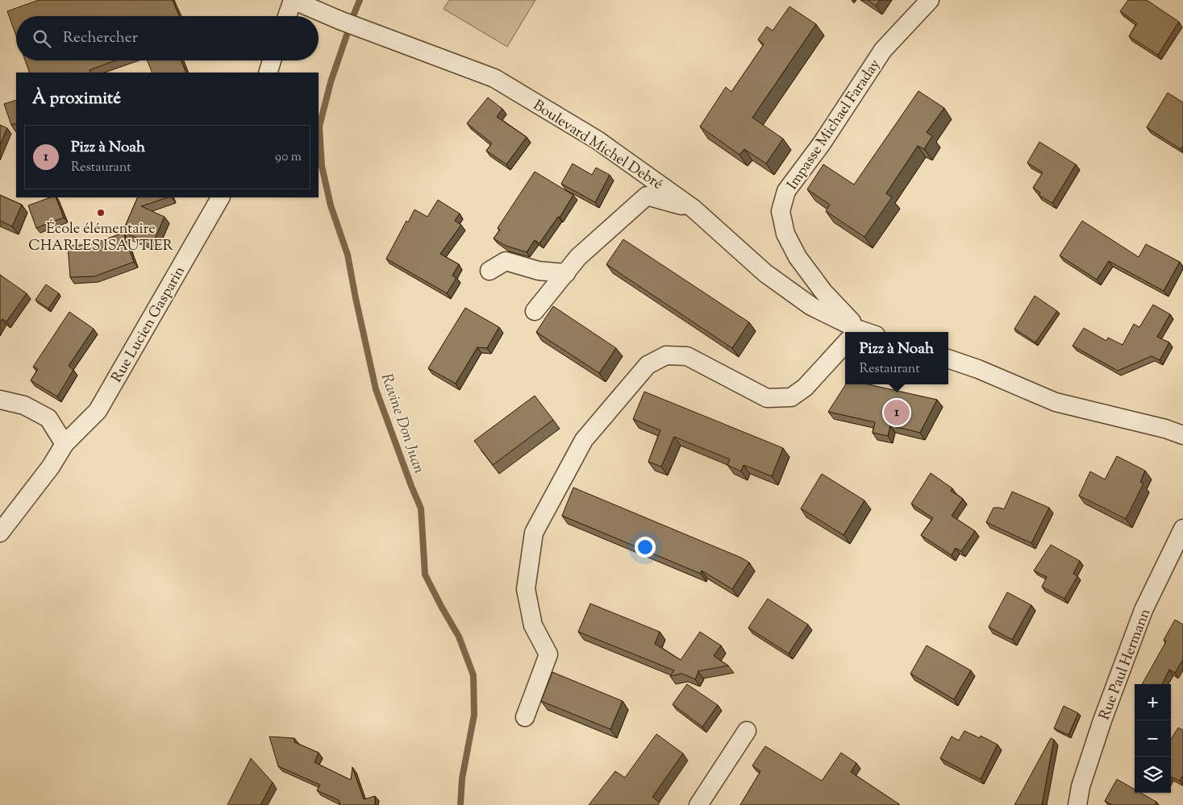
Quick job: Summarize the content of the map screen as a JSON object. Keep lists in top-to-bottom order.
{
  "streets": {
    "street": [
      "Impasse Michael Faraday",
      "Boulevard Michel Debré",
      "Rue Lucien Gasparin",
      "Rue Paul Hermann"
    ]
  },
  "water": ["Ravine Don Juan"],
  "places": ["École élémentaire CHARLES ISAUTIER"],
  "page": {
    "search": "Rechercher",
    "heading": "À proximité",
    "list": [
      {
        "mark": "1",
        "name": "Pizz à Noah",
        "note": "Restaurant",
        "value": "90 m"
      }
    ],
    "popup": ["Pizz à Noah", "Restaurant"],
    "pins": "1",
    "map_buttons": ["+", "−"]
  }
}
